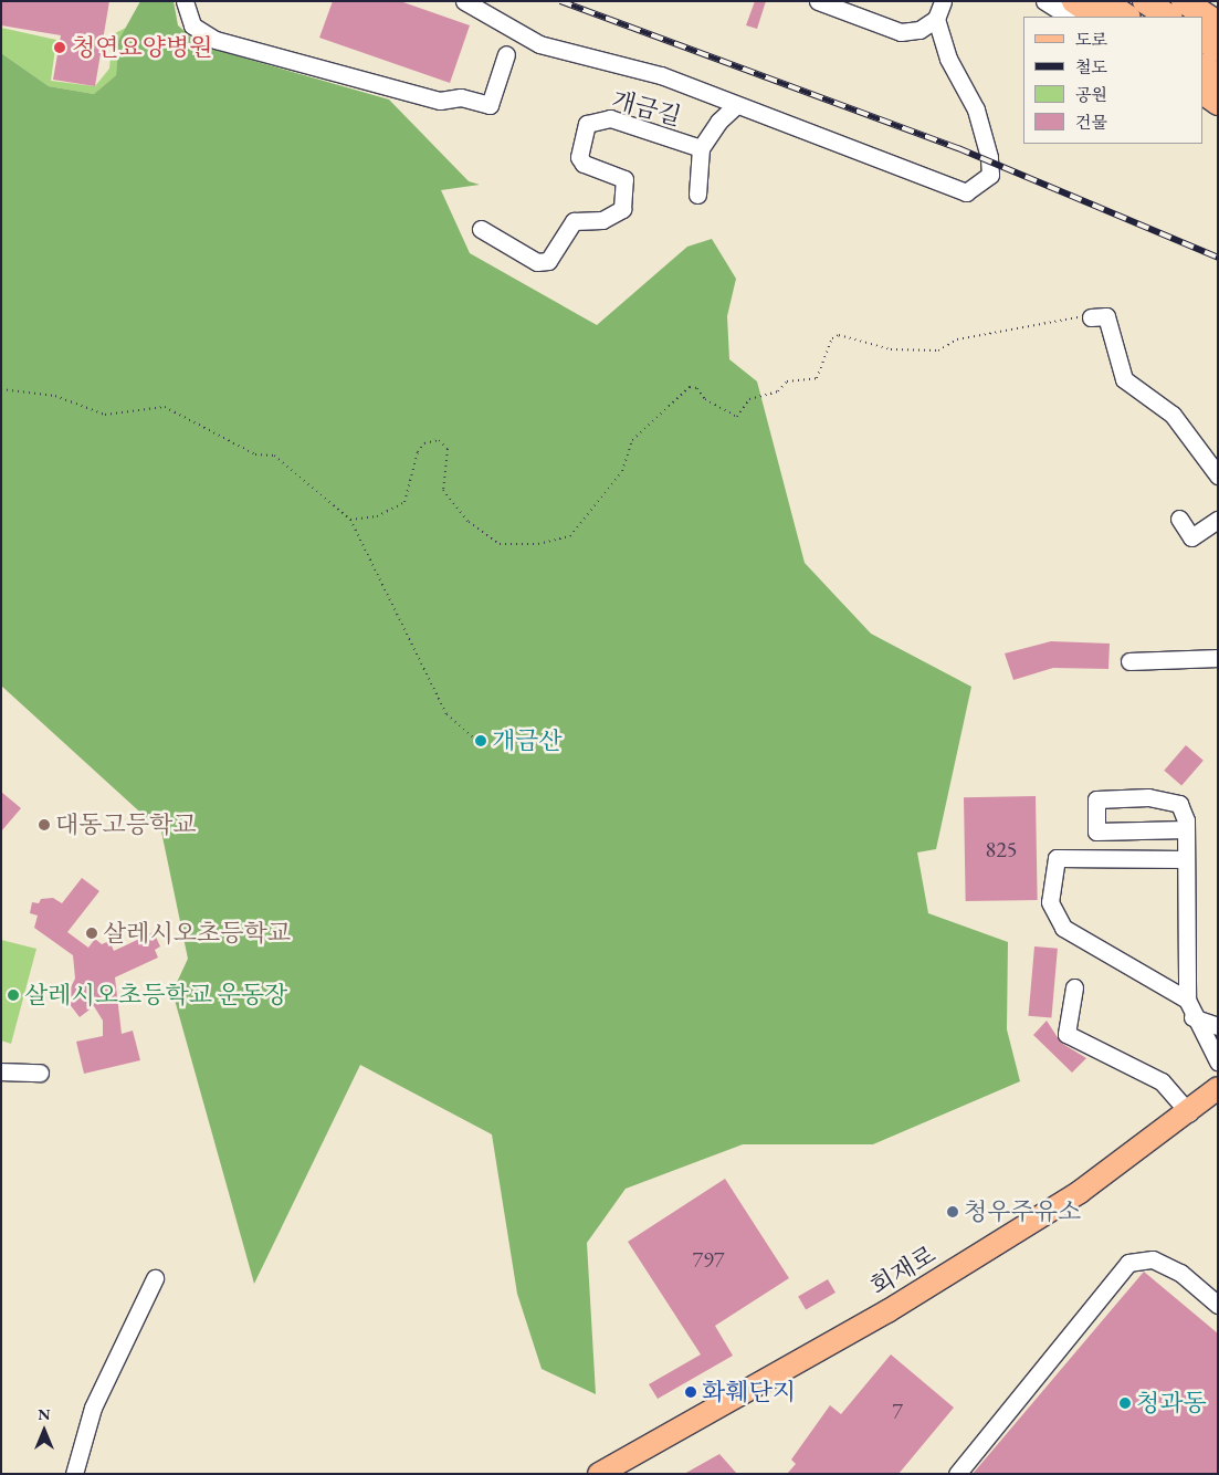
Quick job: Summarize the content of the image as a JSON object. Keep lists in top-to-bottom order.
{
  "streets": {
    "main road": ["회재로"],
    "street": ["개금길"]
  },
  "places": [
    "청연요양병원",
    "개금산",
    "대동고등학교",
    "살레시오초등학교",
    "살레시오초등학교 운동장",
    "청우주유소",
    "화훼단지",
    "청과동"
  ],
  "house_numbers": ["825", "797", "7"],
  "legend": [
    "도로",
    "철도",
    "공원",
    "건물"
  ],
  "north": "top"
}
